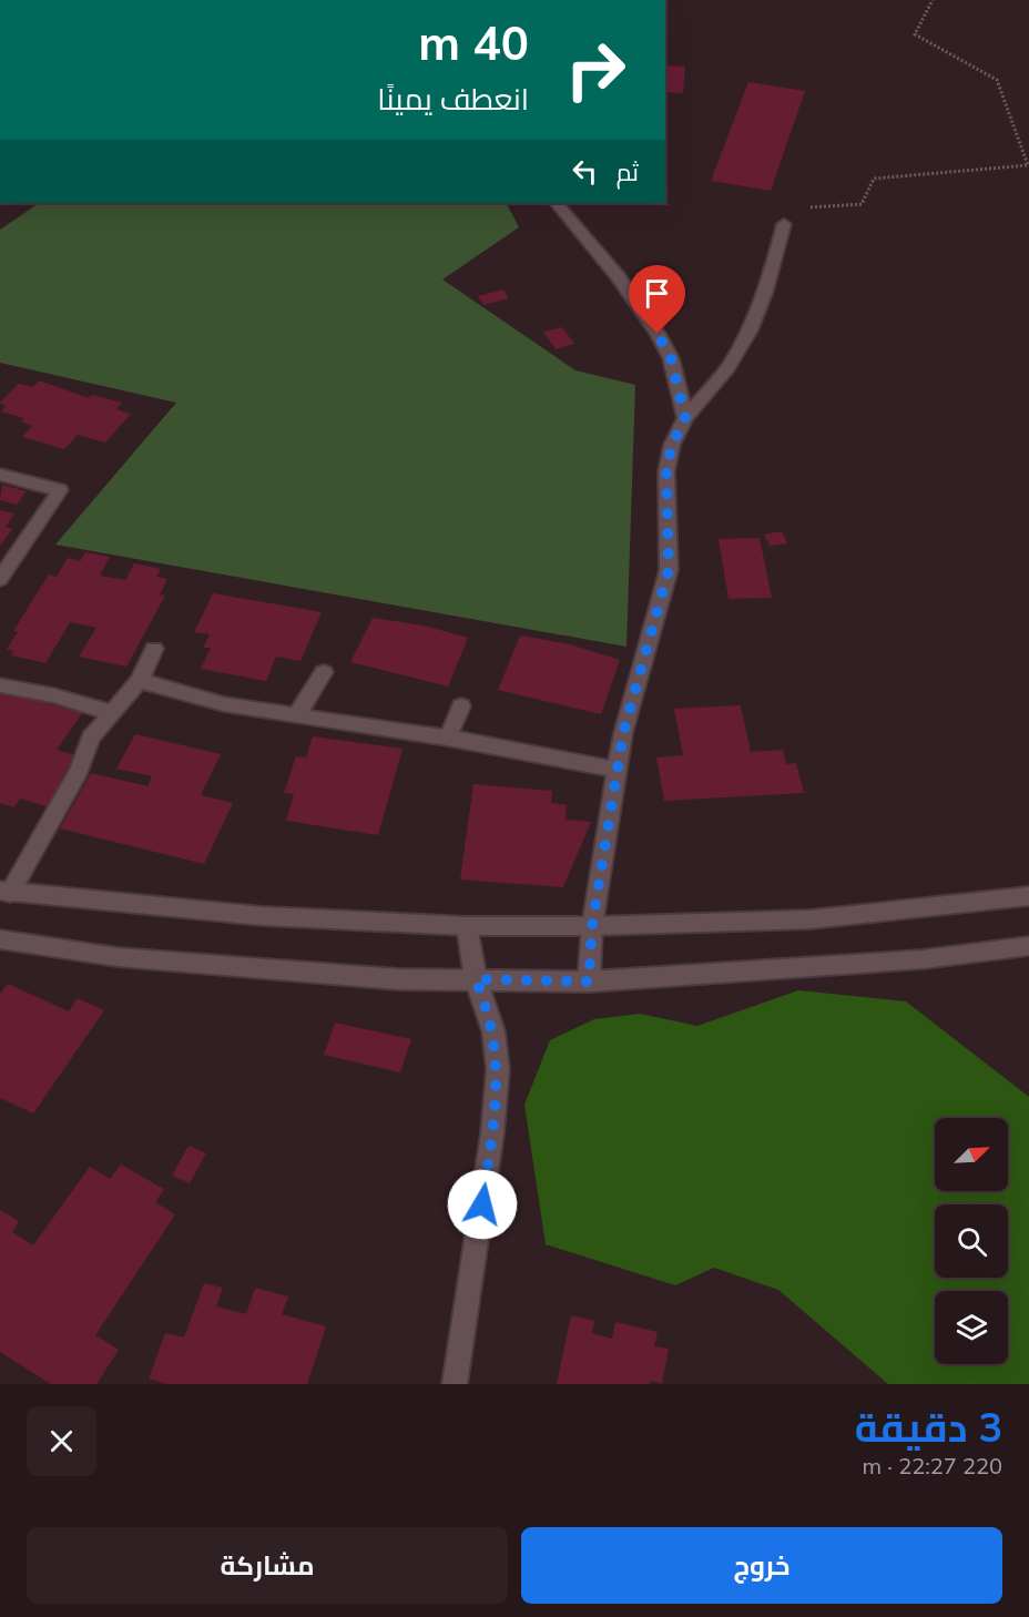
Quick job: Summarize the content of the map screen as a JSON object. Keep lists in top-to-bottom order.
{
  "north": "top right",
  "page": {
    "turn": ["40 m", "انعطف يمينًا"],
    "then": "ثم",
    "heading": ["3 دقيقة", "220 m · 22:27"],
    "buttons": ["خروج", "مشاركة"]
  }
}
